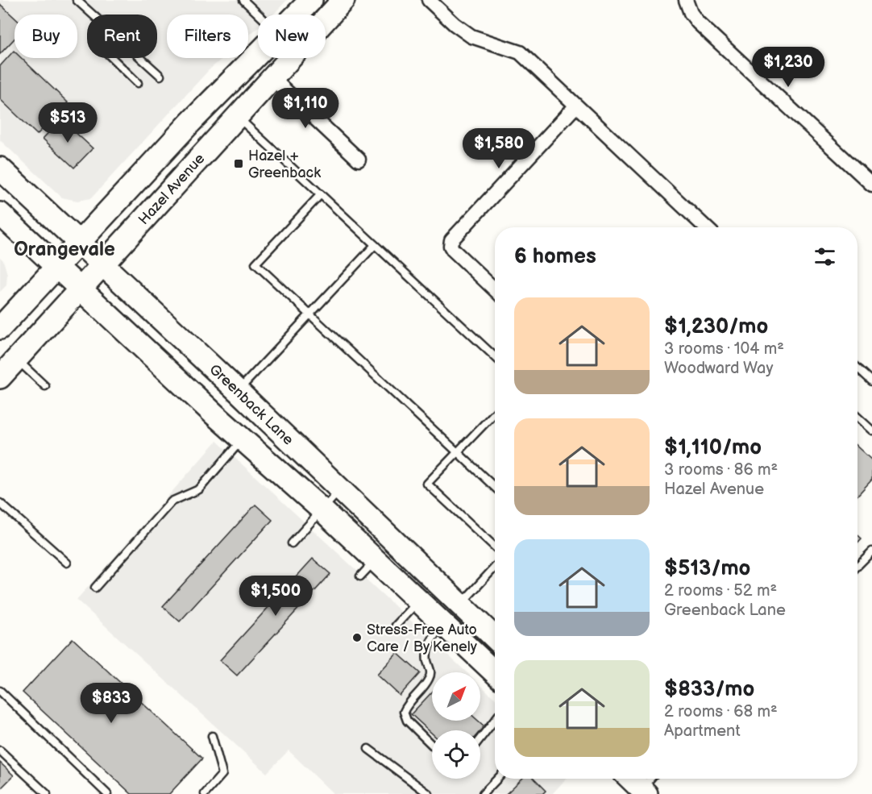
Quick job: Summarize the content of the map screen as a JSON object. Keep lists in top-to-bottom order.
{
  "streets": {
    "main road": ["Hazel Avenue", "Greenback Lane"]
  },
  "crossings": [
    ["Hazel Avenue", "Greenback Lane"]
  ],
  "districts": ["Orangevale"],
  "places": {
    "transit": ["Hazel + Greenback"],
    "other": ["Stress-Free Auto Care / By Kenely"]
  },
  "north": "top right",
  "page": {
    "chip": [
      "Buy",
      "Rent",
      "Filters",
      "New"
    ],
    "price": [
      "$1,230",
      "$1,110",
      "$513",
      "$1,580",
      "$1,500",
      "$833"
    ],
    "heading": "6 homes",
    "list": [
      {
        "name": "$1,230/mo",
        "note": "3 rooms · 104 m² · Woodward Way"
      },
      {
        "name": "$1,110/mo",
        "note": "3 rooms · 86 m² · Hazel Avenue"
      },
      {
        "name": "$513/mo",
        "note": "2 rooms · 52 m² · Greenback Lane"
      },
      {
        "name": "$833/mo",
        "note": "2 rooms · 68 m² · Apartment"
      }
    ]
  }
}
